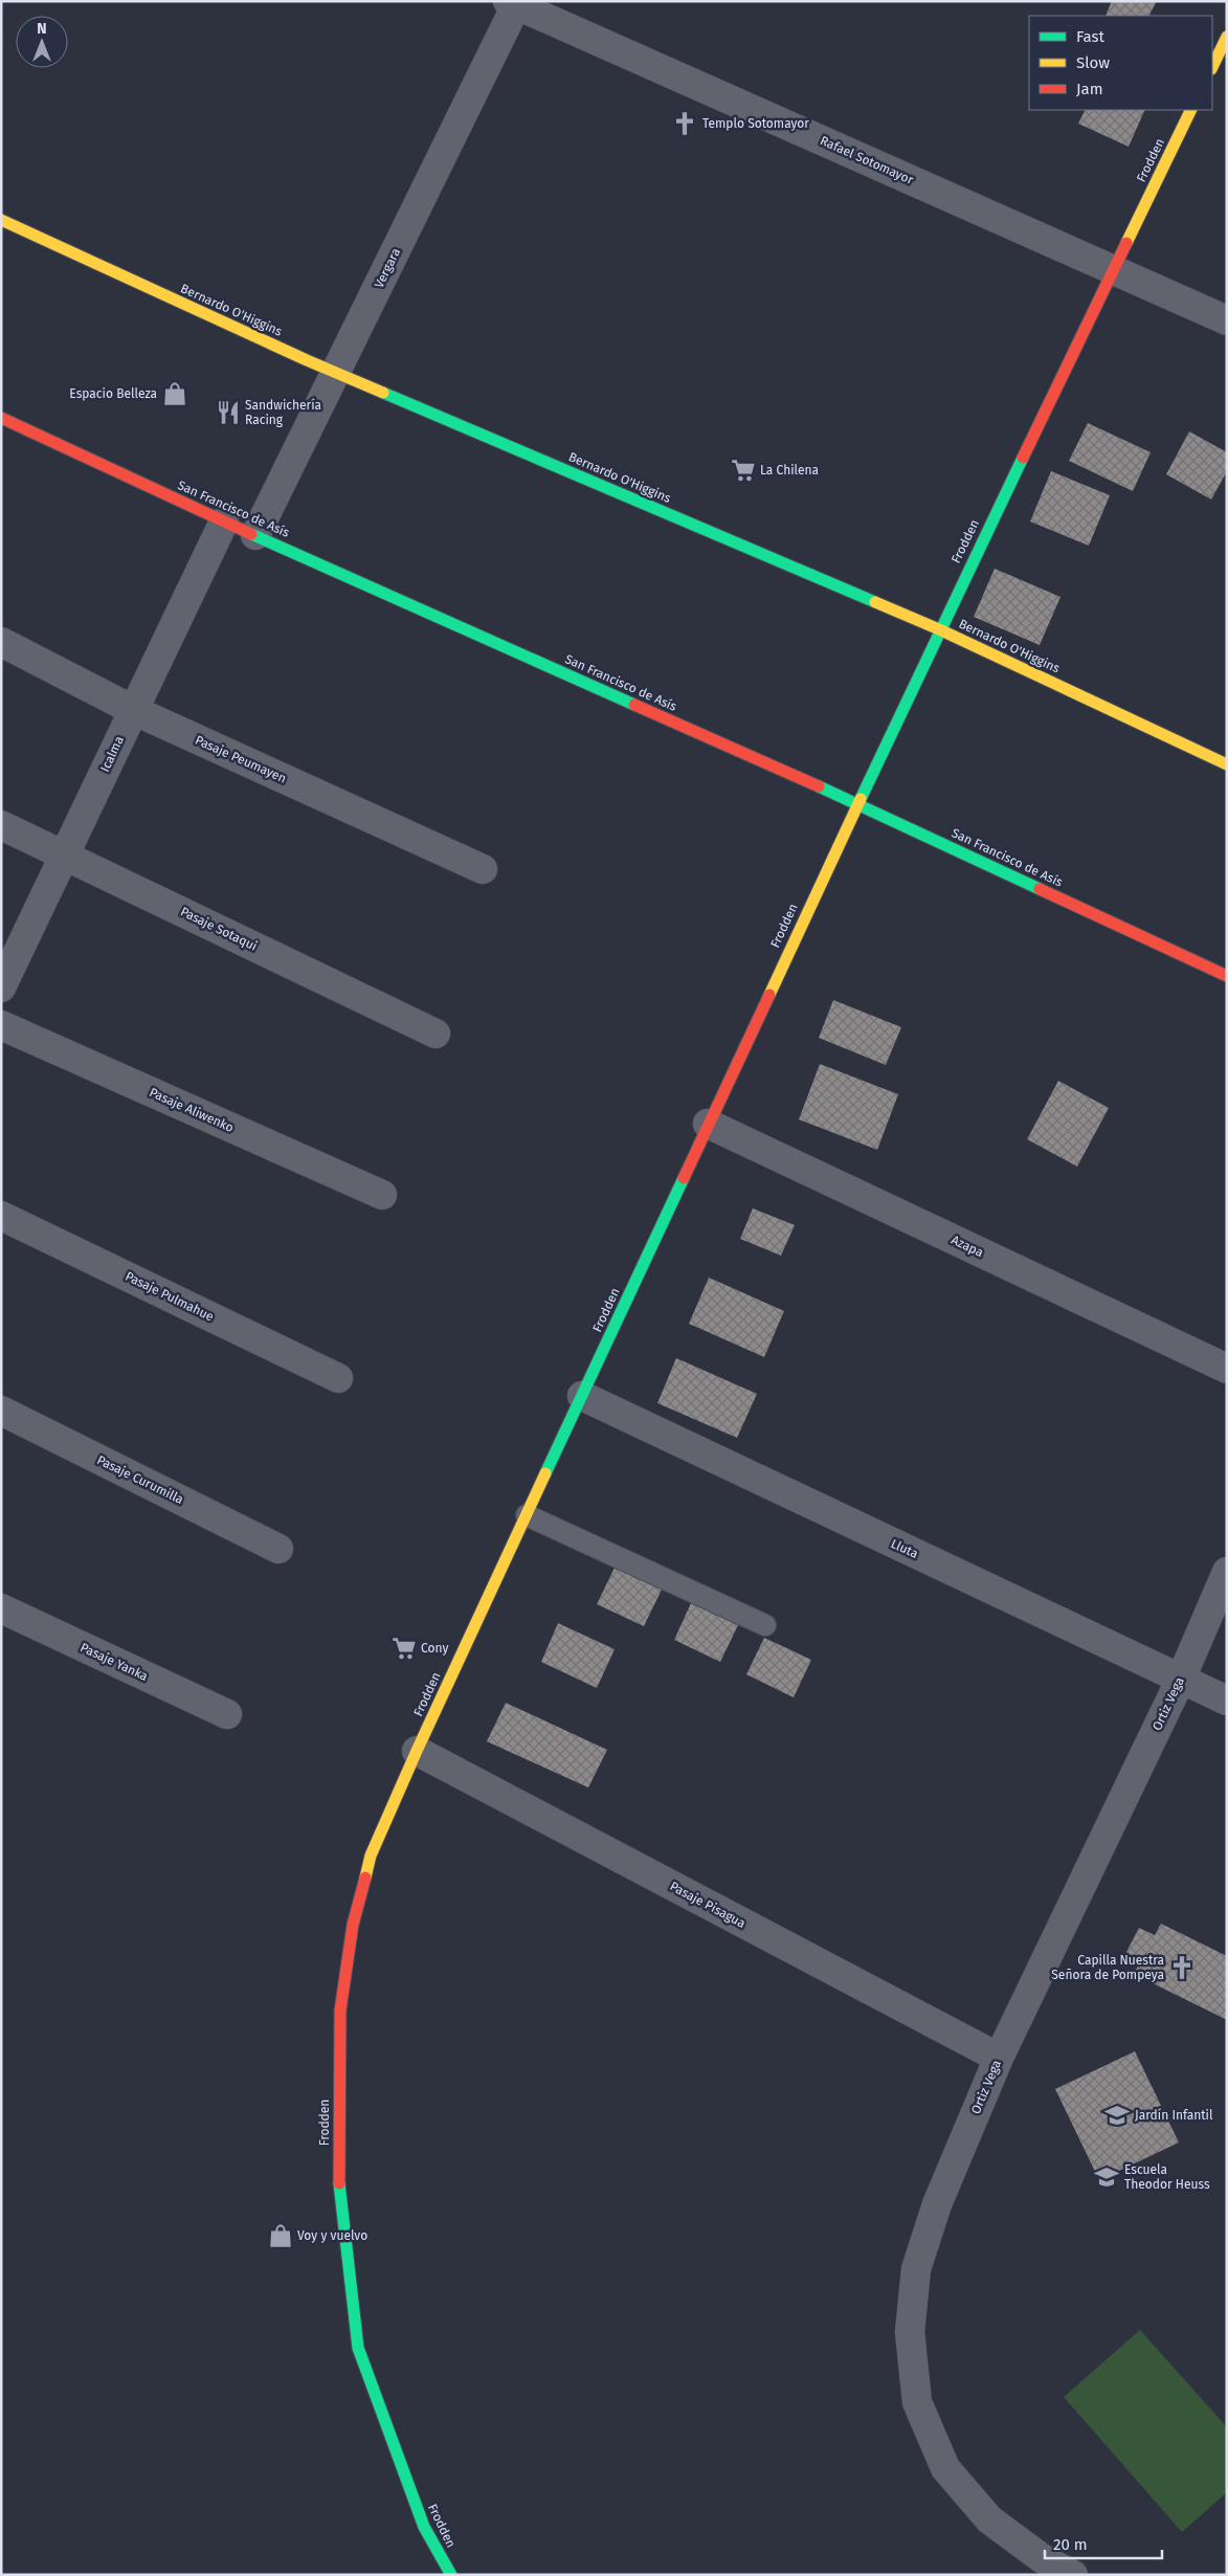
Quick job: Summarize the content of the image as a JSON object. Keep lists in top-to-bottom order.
{
  "streets": {
    "main road": ["Frodden", "Bernardo O'Higgins", "San Francisco de Asís"],
    "street": [
      "Rafael Sotomayor",
      "Vergara",
      "Icalma",
      "Pasaje Peumayen",
      "Pasaje Sotaqui",
      "Pasaje Aliwenko",
      "Azapa",
      "Pasaje Pulmahue",
      "Pasaje Curumilla",
      "Lluta",
      "Pasaje Yanka",
      "Ortiz Vega",
      "Pasaje Pisagua"
    ]
  },
  "crossings": [
    ["Rafael Sotomayor", "Frodden"],
    ["Rafael Sotomayor", "Vergara"],
    ["Frodden", "Bernardo O'Higgins"],
    ["Frodden", "San Francisco de Asís"],
    ["Frodden", "Azapa"],
    ["Frodden", "Lluta"],
    ["Frodden", "Pasaje Pisagua"],
    ["Vergara", "Bernardo O'Higgins"],
    ["Vergara", "San Francisco de Asís"],
    ["San Francisco de Asís", "Icalma"],
    ["Icalma", "Pasaje Peumayen"],
    ["Icalma", "Pasaje Sotaqui"],
    ["Lluta", "Ortiz Vega"],
    ["Ortiz Vega", "Pasaje Pisagua"]
  ],
  "places": {
    "church": ["Templo Sotomayor", "Capilla Nuestra Señora de Pompeya"],
    "shop": ["Espacio Belleza", "Voy y vuelvo"],
    "restaurant": ["Sandwichería Racing"],
    "supermarket": ["La Chilena", "Cony"],
    "school or university": ["Jardín Infantil", "Escuela Theodor Heuss"]
  },
  "legend": ["Fast", "Slow", "Jam"],
  "scale_bar": "20 m",
  "north": "top"
}
